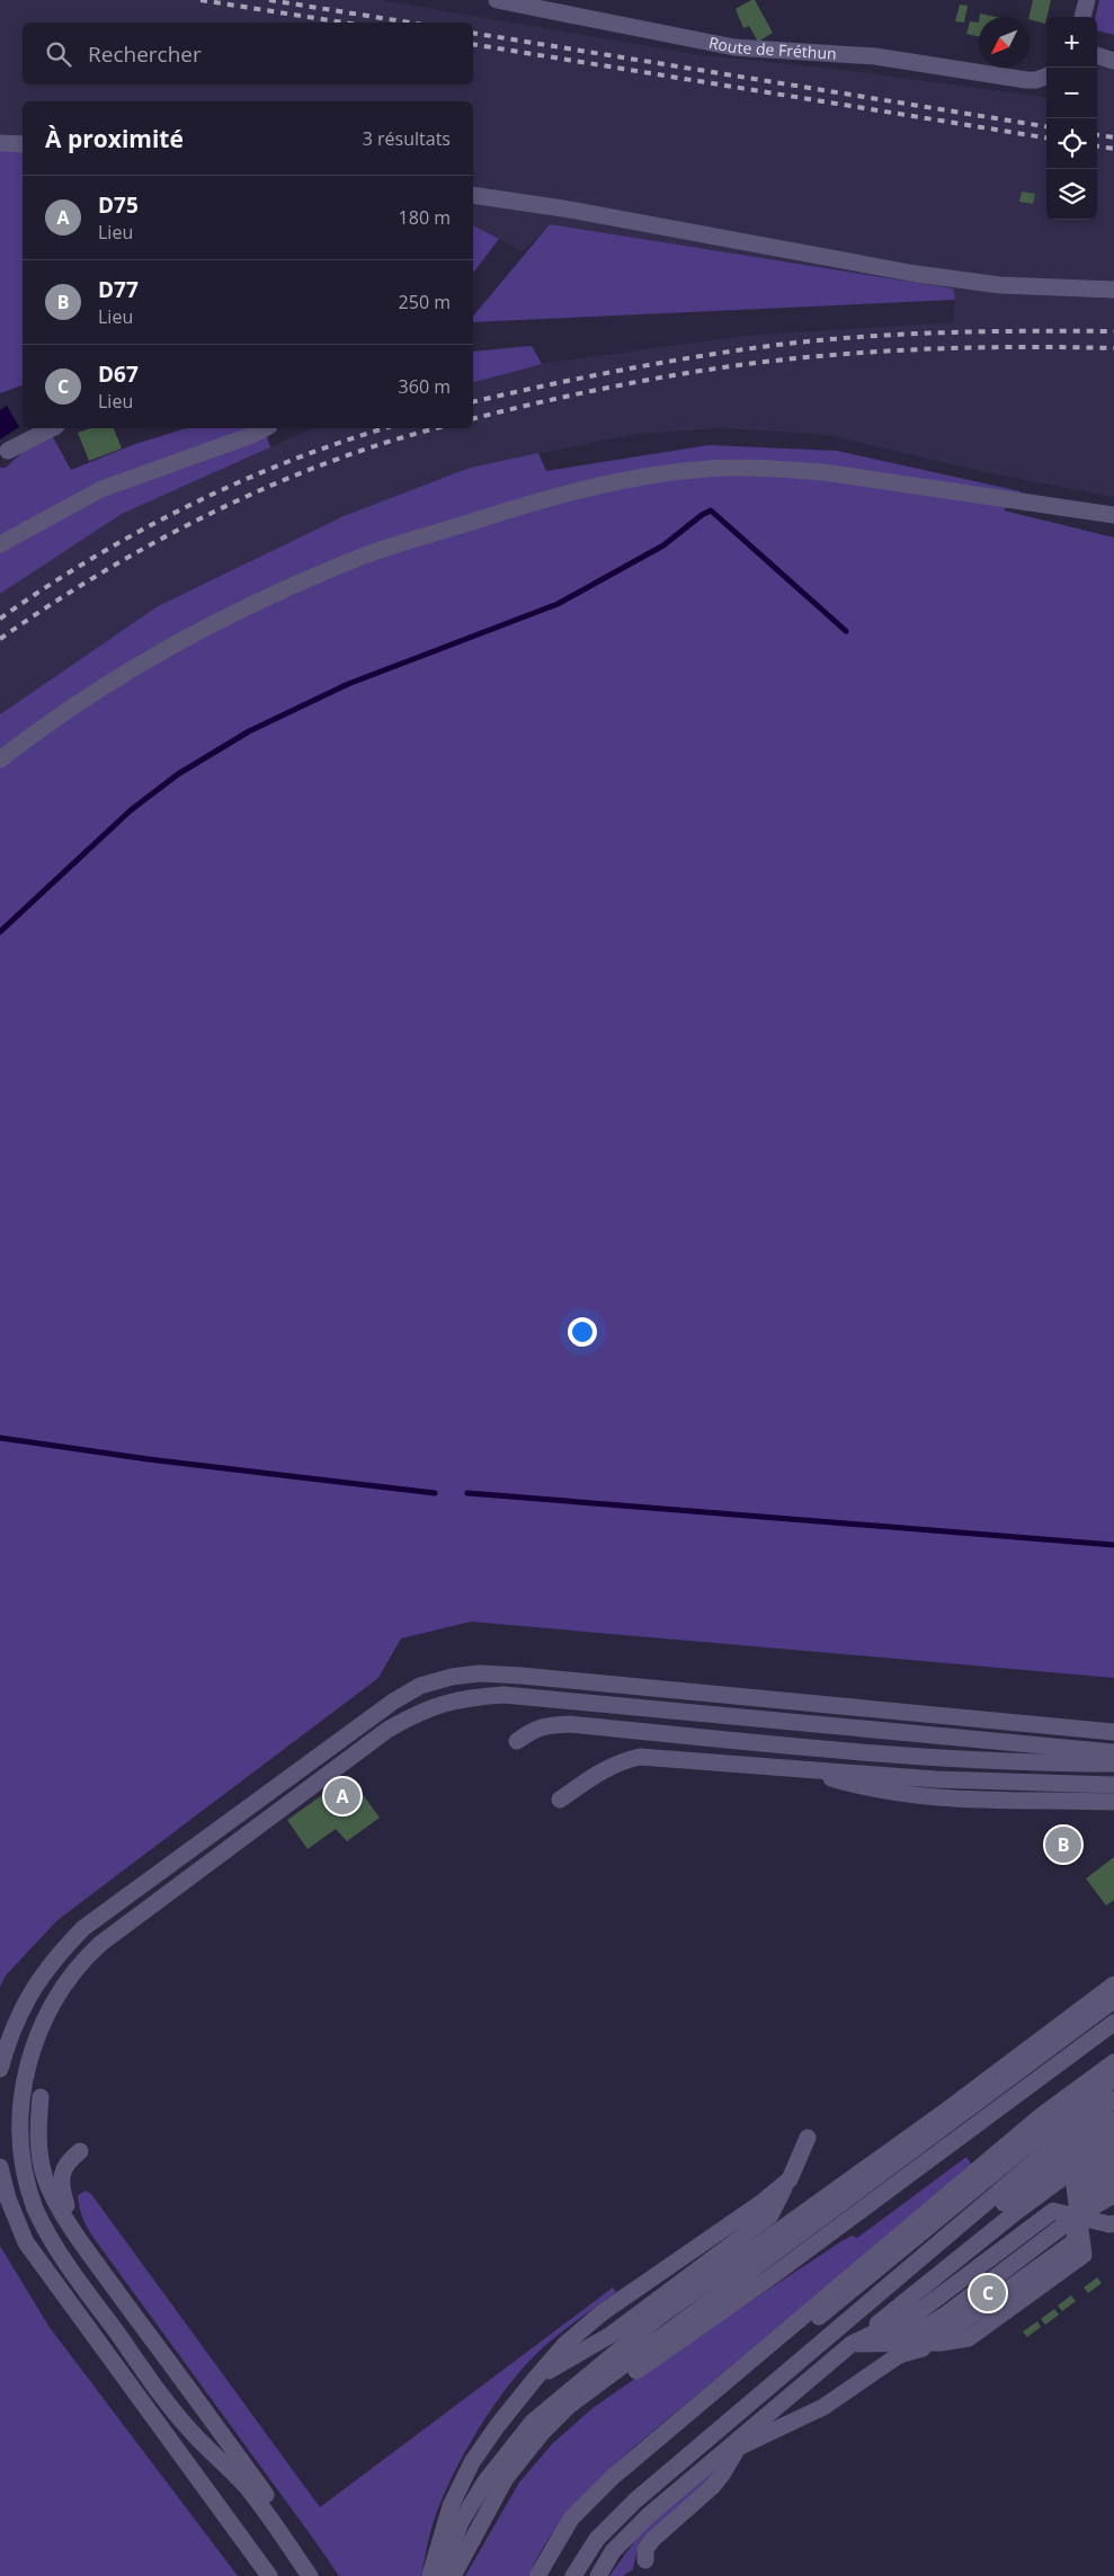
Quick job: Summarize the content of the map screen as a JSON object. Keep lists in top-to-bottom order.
{
  "streets": {
    "street": ["Route de Fréthun"]
  },
  "north": "bottom left",
  "page": {
    "map_buttons": ["+", "−"],
    "search": "Rechercher",
    "heading": ["À proximité", "3 résultats"],
    "list": [
      {
        "mark": "A",
        "name": "D75",
        "note": "Lieu",
        "value": "180 m"
      },
      {
        "mark": "B",
        "name": "D77",
        "note": "Lieu",
        "value": "250 m"
      },
      {
        "mark": "C",
        "name": "D67",
        "note": "Lieu",
        "value": "360 m"
      }
    ],
    "pins": ["A", "B", "C"]
  }
}
